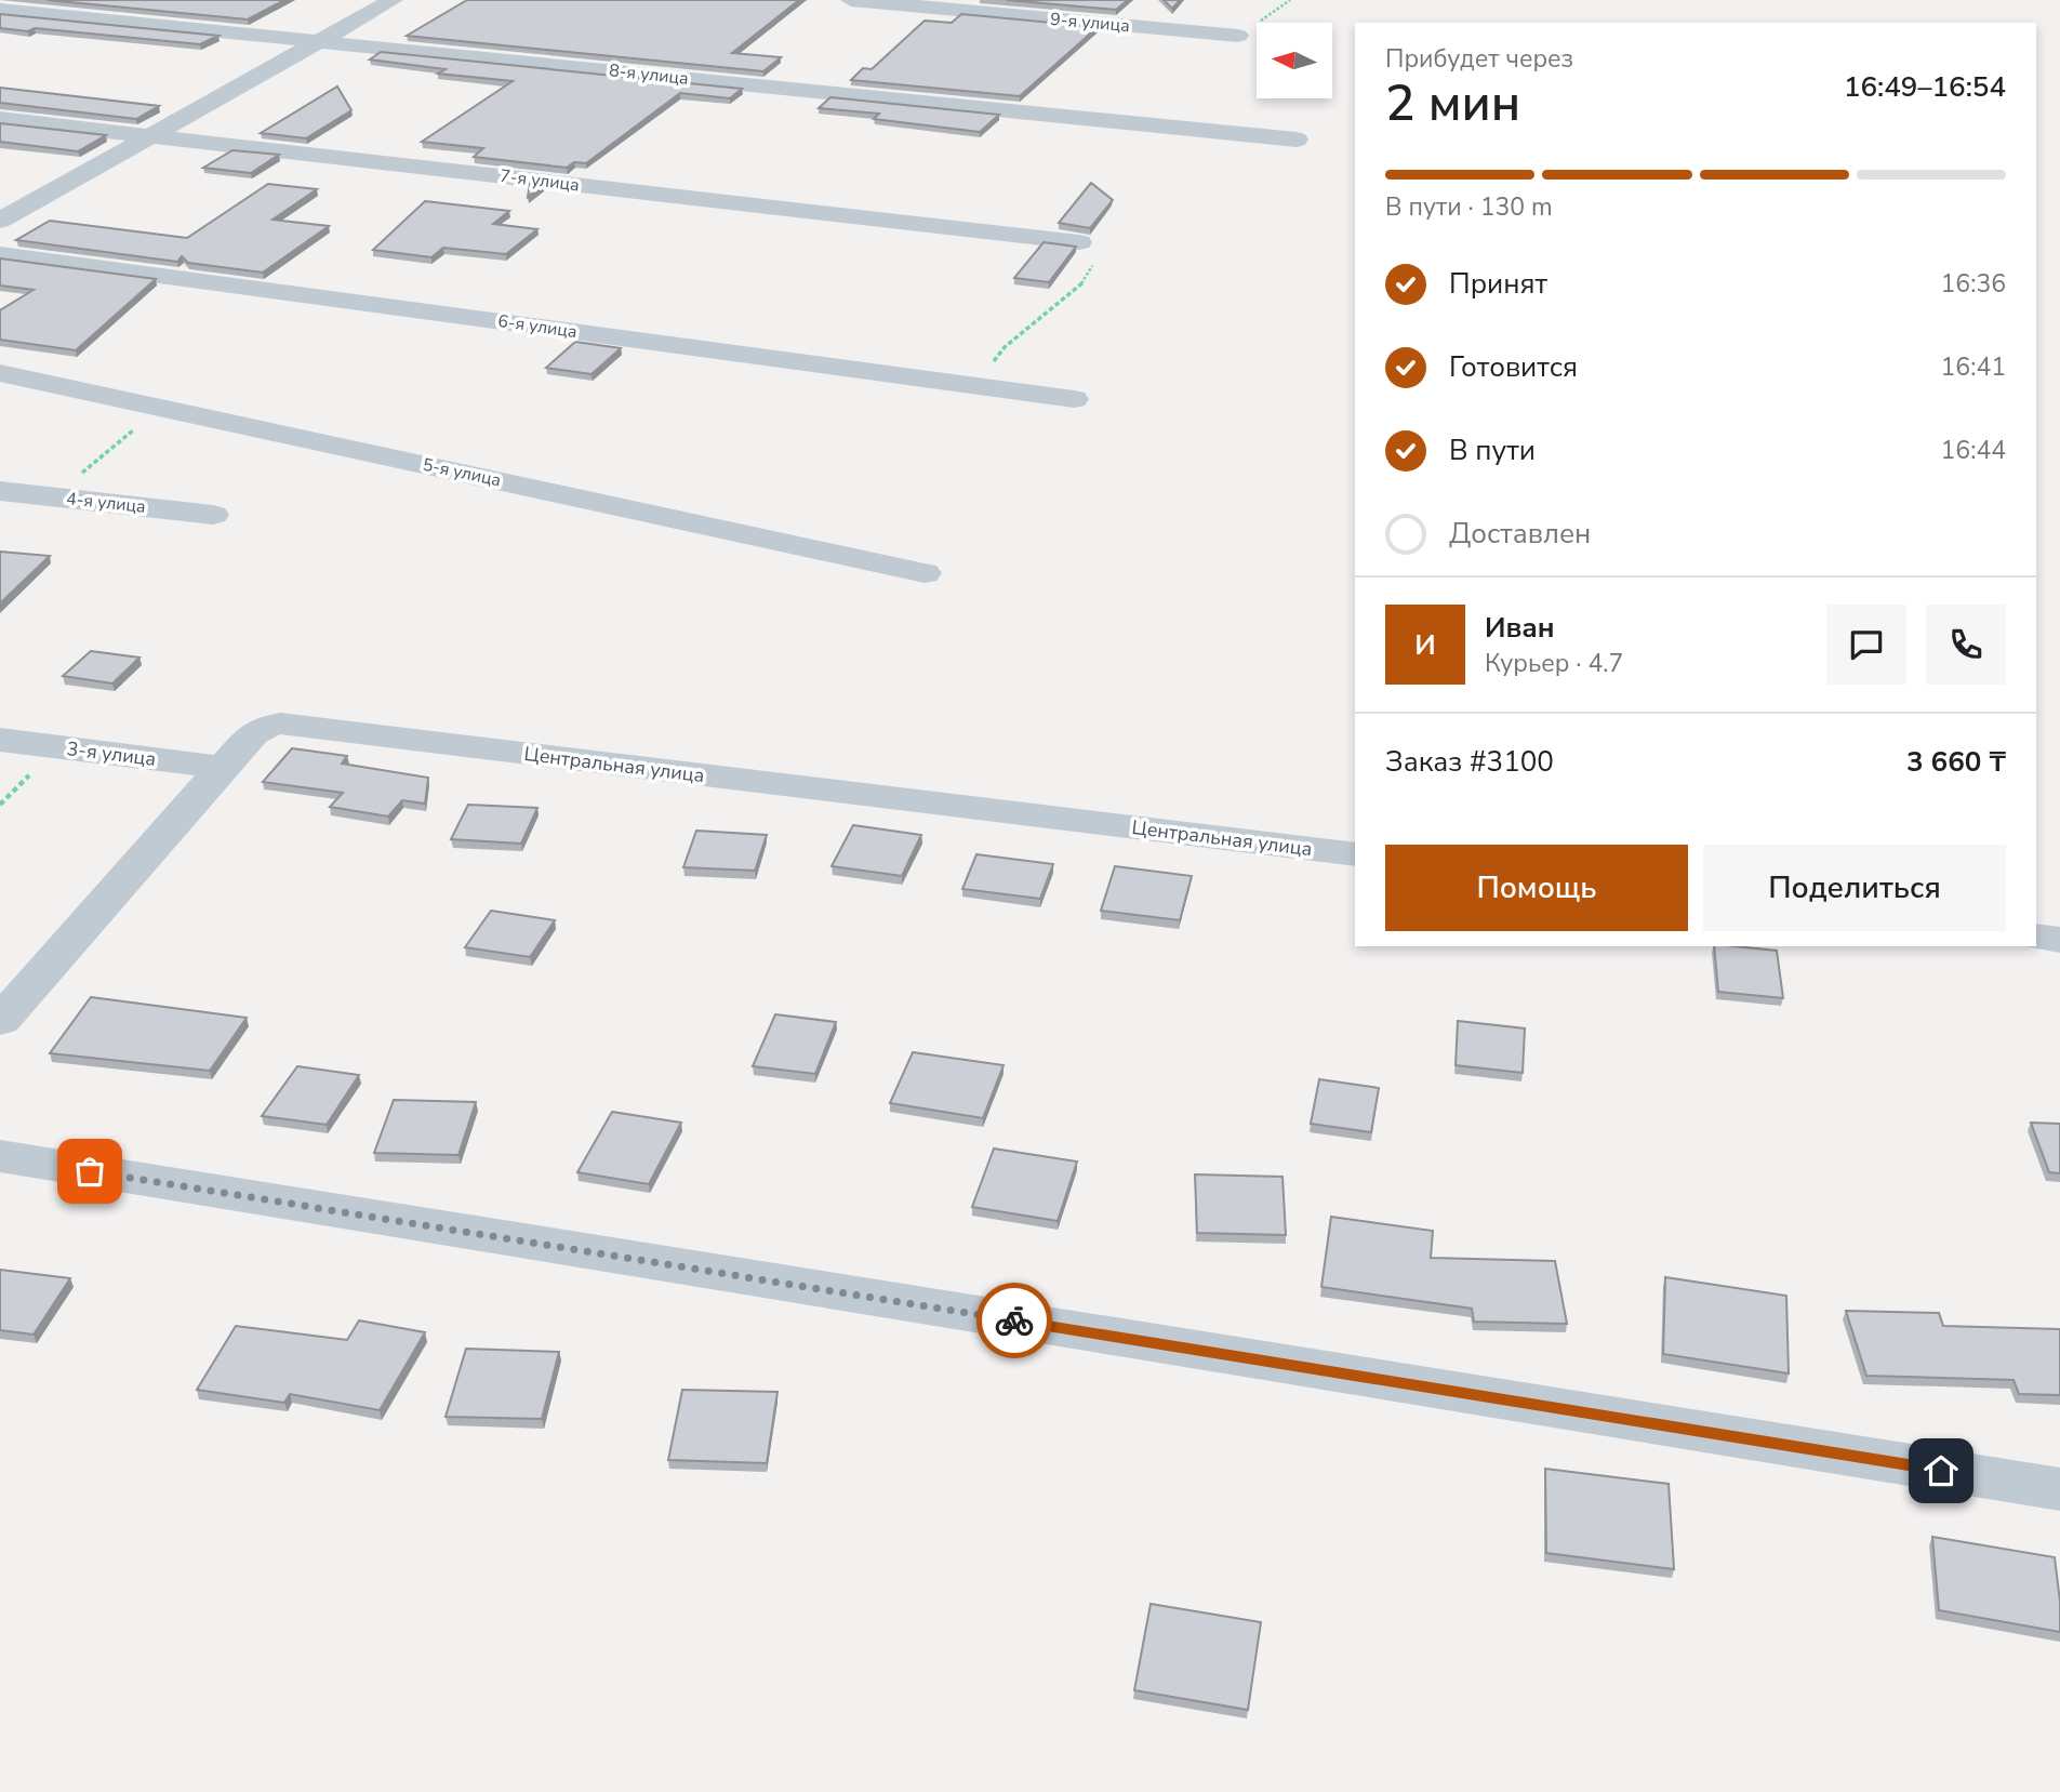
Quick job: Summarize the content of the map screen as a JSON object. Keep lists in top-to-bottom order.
{
  "streets": {
    "street": [
      "9-я улица",
      "8-я улица",
      "7-я улица",
      "6-я улица",
      "5-я улица",
      "4-я улица",
      "3-я улица",
      "Центральная улица"
    ]
  },
  "crossings": [
    ["3-я улица", "Центральная улица"]
  ],
  "north": "left",
  "page": {
    "heading": ["2 мин", "Прибудет через", "16:49–16:54"],
    "panel": [
      "Иван",
      "Курьер · 4.7",
      "Заказ #3100",
      "3 660 ₸"
    ],
    "bar": "В пути · 130 m",
    "list": [
      ["Принят", "16:36"],
      ["Готовится", "16:41"],
      ["В пути", "16:44"],
      "Доставлен"
    ],
    "round": "И",
    "buttons": ["Помощь", "Поделиться"]
  }
}
